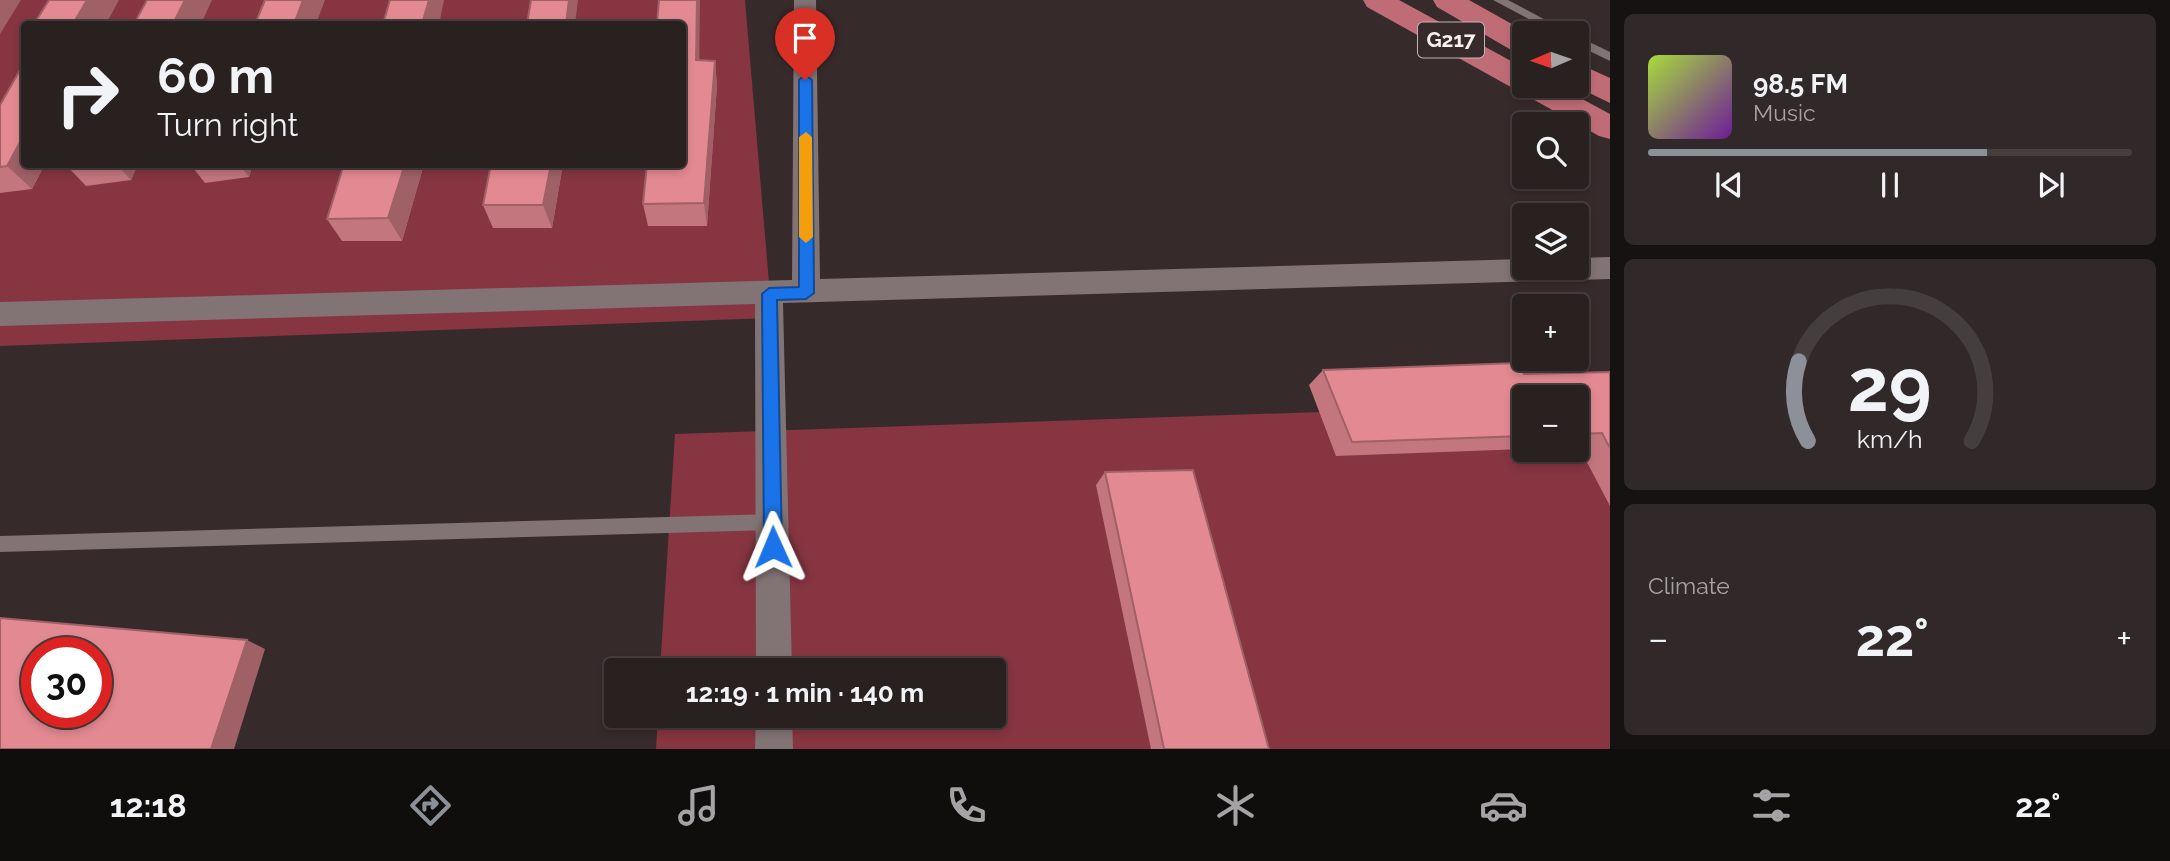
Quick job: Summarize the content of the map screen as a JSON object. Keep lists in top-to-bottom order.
{
  "streets": {
    "highway": ["G217"]
  },
  "north": "left",
  "page": {
    "map_buttons": ["+", "−"],
    "turn": ["60 m", "Turn right"],
    "song": ["98.5 FM", "Music"],
    "tile": "Climate",
    "heat": ["−", "22°", "+"],
    "limit": "30",
    "trip": "12:19 · 1 min · 140 m",
    "tabs": ["12:18", "22°"],
    "gauge": ["29", "km/h"]
  }
}
